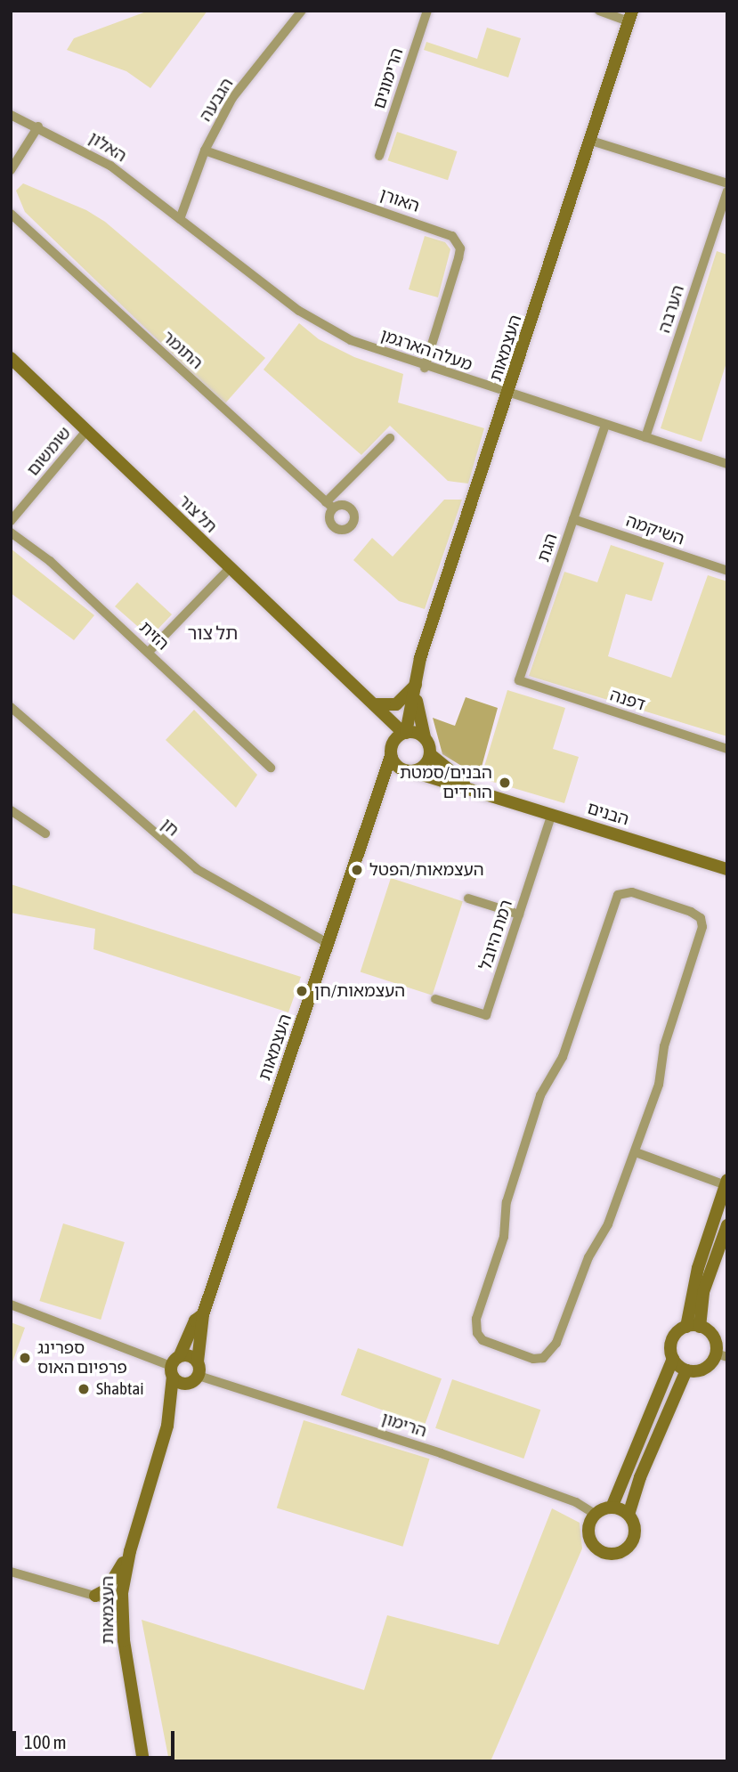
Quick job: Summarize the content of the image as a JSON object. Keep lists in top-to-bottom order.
{
  "streets": {
    "street": [
      "הרימונים",
      "הגבעה",
      "האלון",
      "האורן",
      "הערבה",
      "העצמאות",
      "התומר",
      "מעלה הארגמן",
      "שומשום",
      "תל צור",
      "השיקמה",
      "הגת",
      "הזית",
      "דפנה",
      "הבנים",
      "חן",
      "רמת היובל",
      "הרימון"
    ]
  },
  "crossings": [
    ["הגבעה", "האלון"],
    ["הגבעה", "האורן"],
    ["הגבעה", "מעלה הארגמן"],
    ["האלון", "מעלה הארגמן"],
    ["האורן", "מעלה הארגמן"],
    ["הערבה", "מעלה הארגמן"],
    ["העצמאות", "מעלה הארגמן"],
    ["העצמאות", "תל צור"],
    ["העצמאות", "הבנים"],
    ["העצמאות", "חן"],
    ["העצמאות", "הרימון"],
    ["מעלה הארגמן", "הגת"],
    ["שומשום", "תל צור"],
    ["תל צור", "הבנים"],
    ["השיקמה", "הגת"],
    ["הגת", "דפנה"],
    ["הבנים", "רמת היובל"]
  ],
  "districts": ["תל צור"],
  "places": [
    "הבנים/סמטת הורדים",
    "העצמאות/הפטל",
    "העצמאות/חן",
    "ספרינג פרפיום האוס",
    "Shabtai"
  ],
  "scale_bar": "100 m"
}
